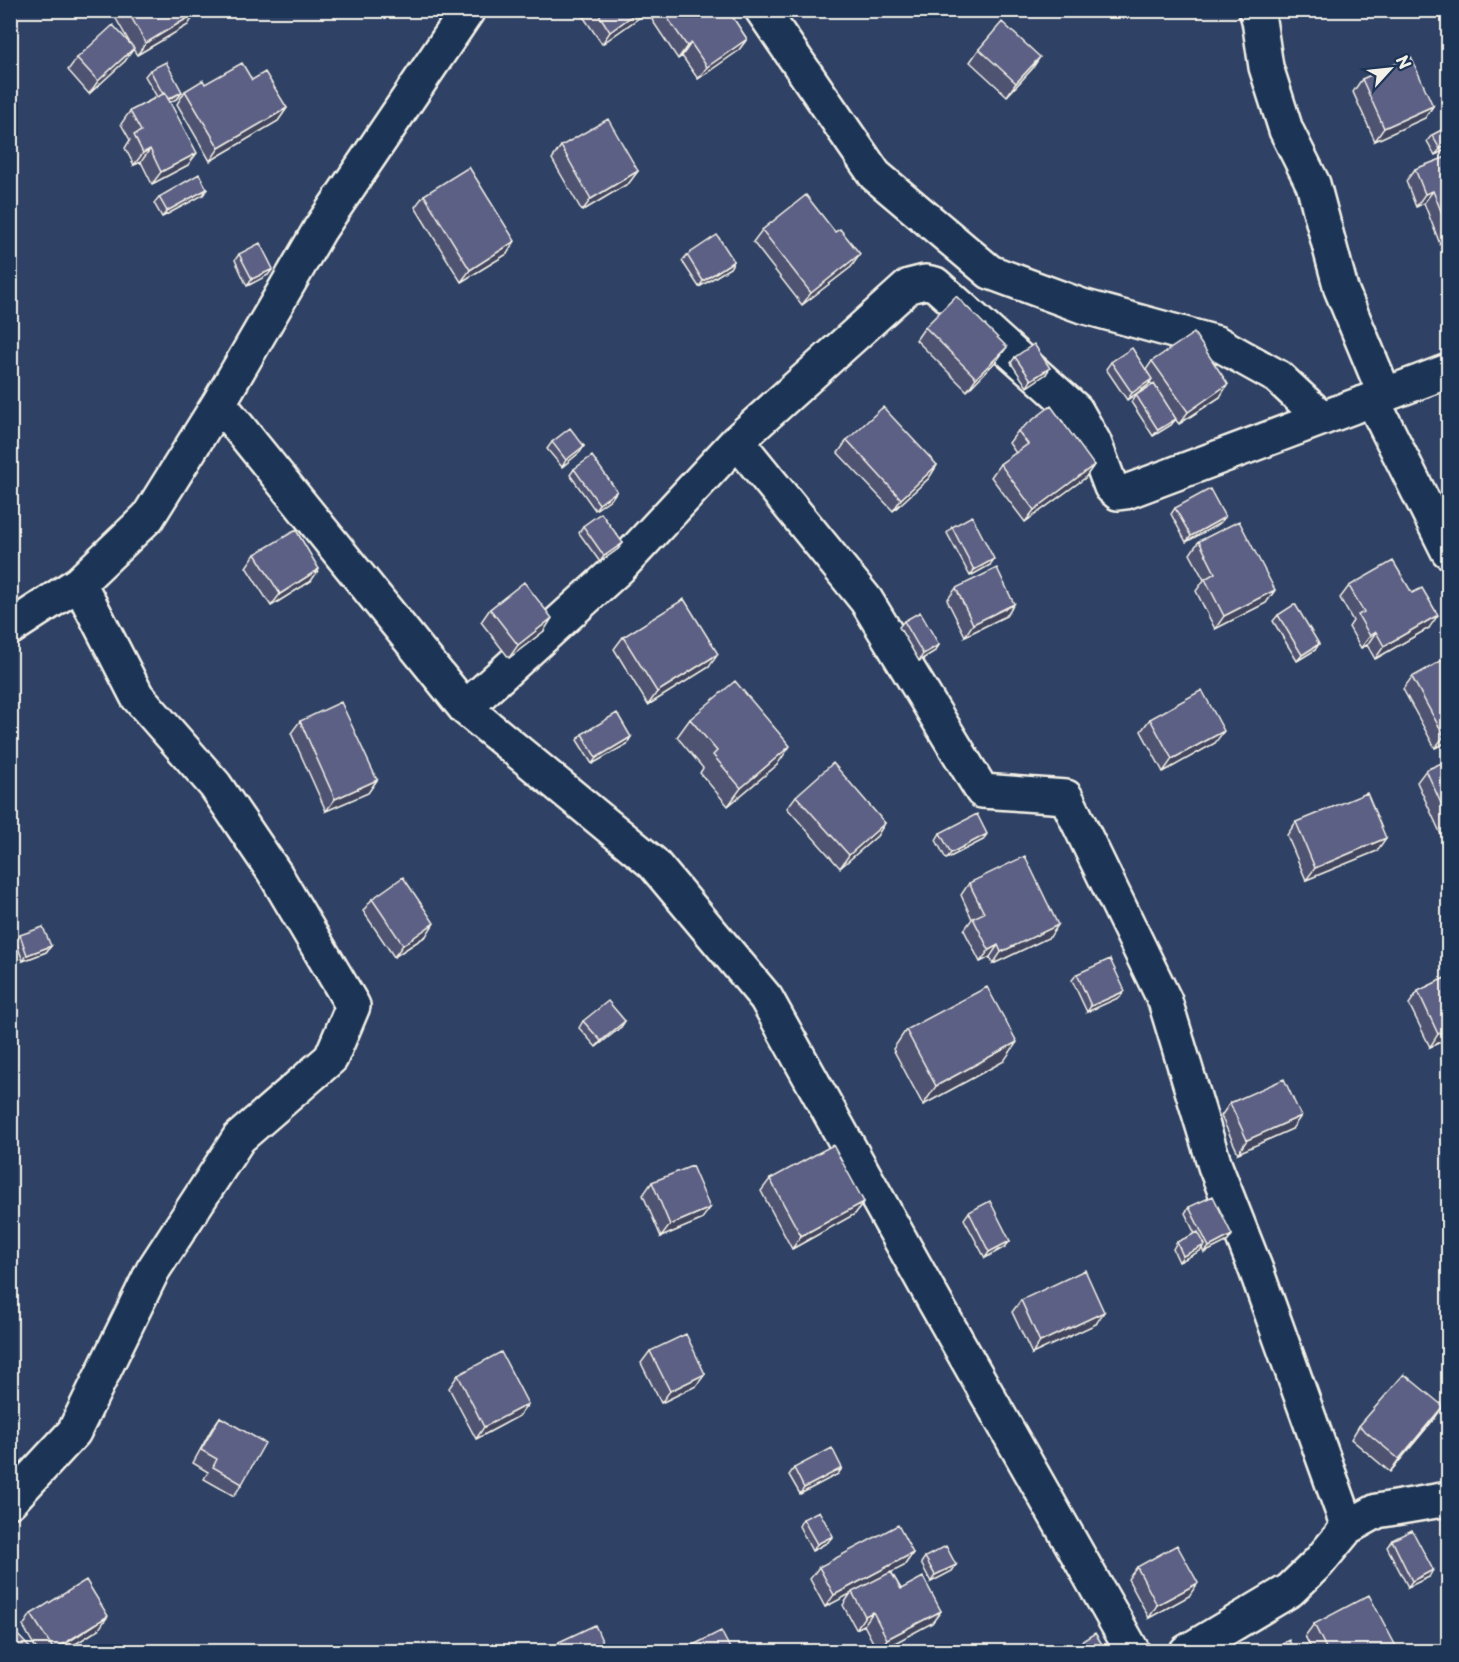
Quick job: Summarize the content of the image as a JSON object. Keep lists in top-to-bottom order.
{
  "north": "top right"
}
